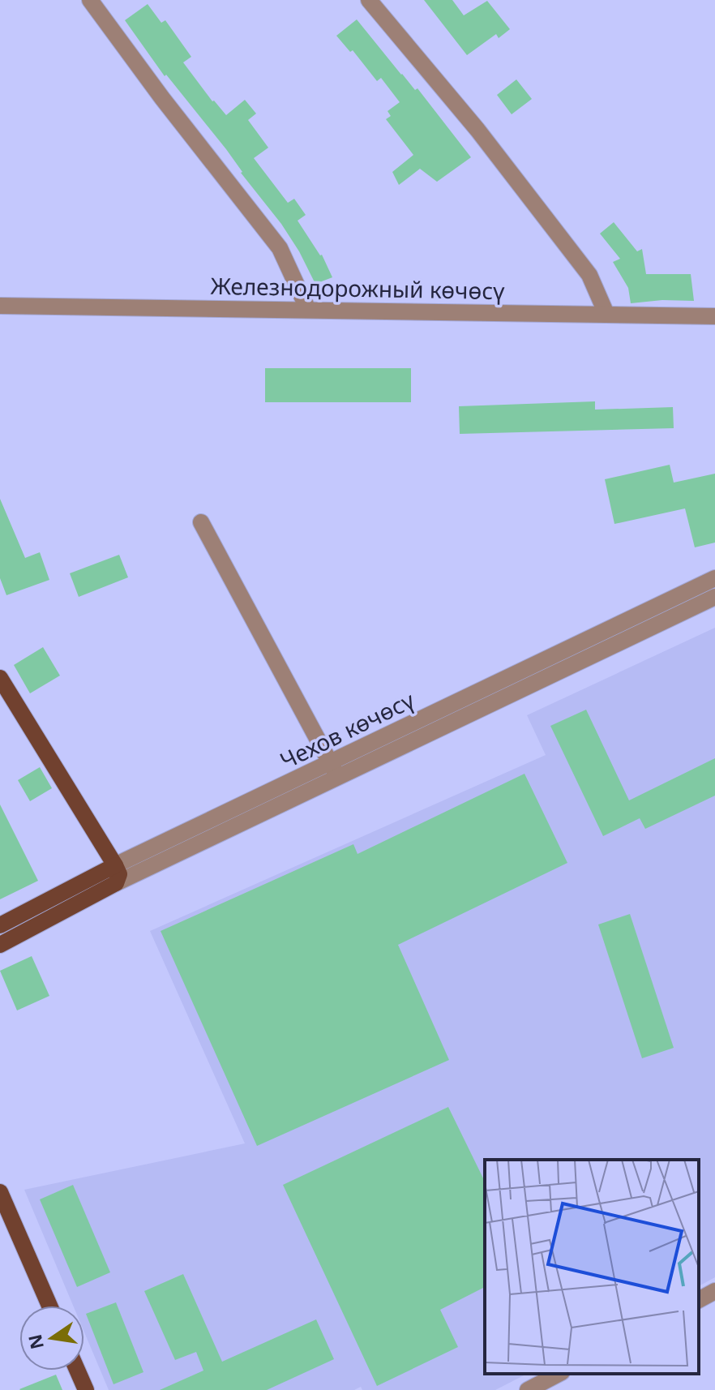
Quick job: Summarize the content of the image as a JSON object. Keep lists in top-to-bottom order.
{
  "streets": {
    "main road": ["Чехов көчөсү"],
    "street": ["Железнодорожный көчөсү"]
  },
  "north": "left"
}
